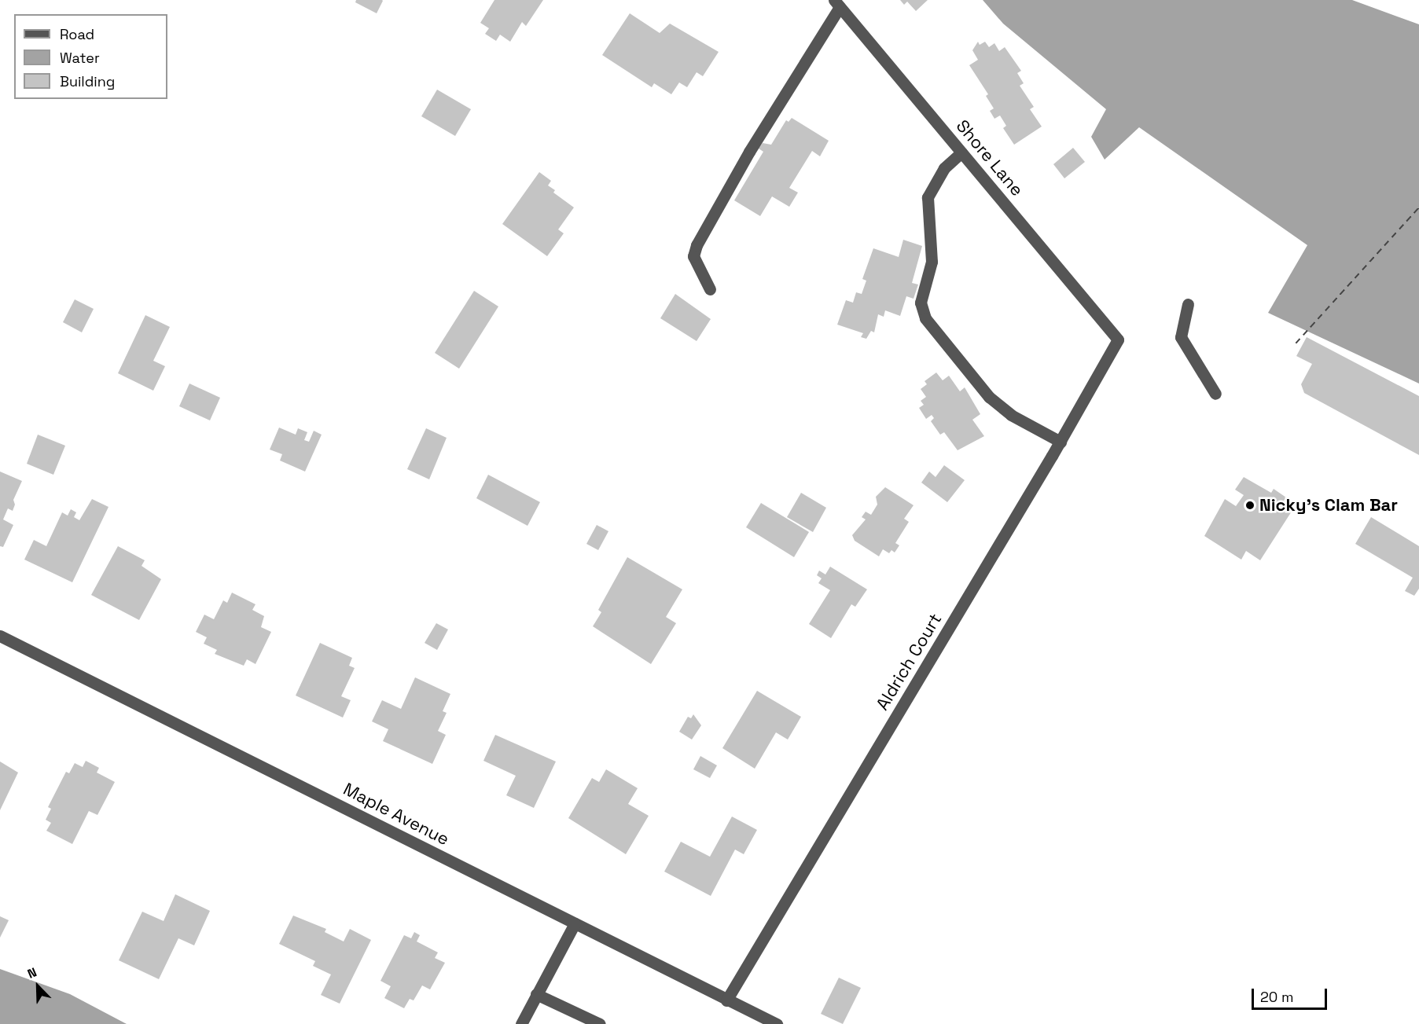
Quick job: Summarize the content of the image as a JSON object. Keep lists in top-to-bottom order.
{
  "streets": {
    "street": ["Shore Lane", "Aldrich Court", "Maple Avenue"]
  },
  "crossings": [
    ["Shore Lane", "Aldrich Court"],
    ["Aldrich Court", "Maple Avenue"]
  ],
  "places": ["Nicky's Clam Bar"],
  "legend": ["Road", "Water", "Building"],
  "scale_bar": "20 m",
  "north": "top left"
}
